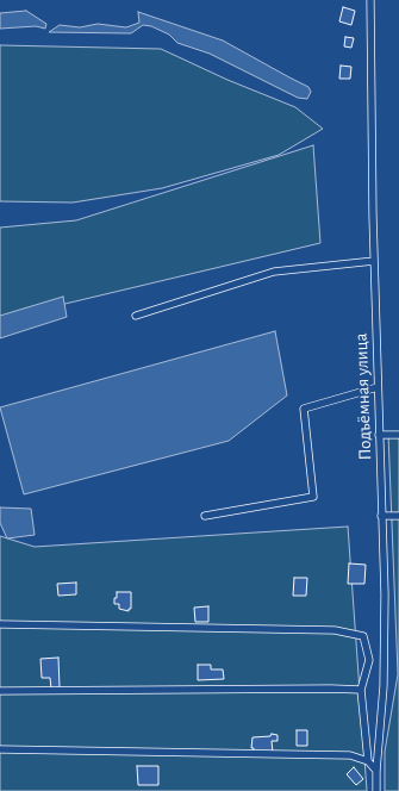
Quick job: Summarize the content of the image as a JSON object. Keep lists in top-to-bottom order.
{
  "streets": {
    "street": ["Подъёмная улица"]
  }
}
